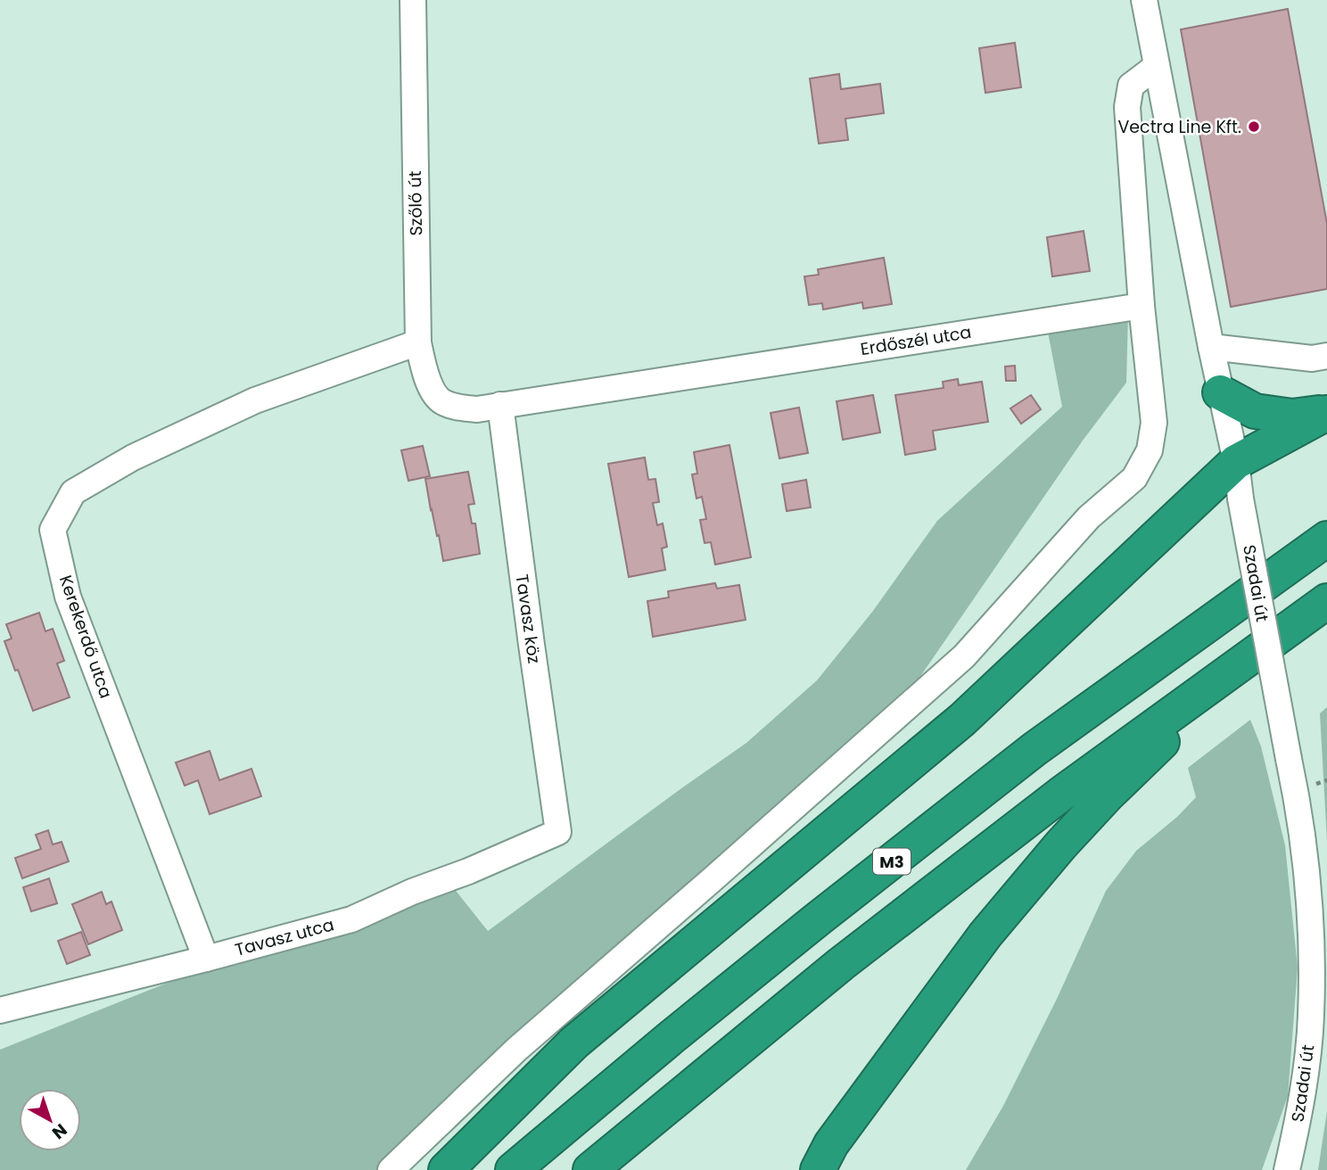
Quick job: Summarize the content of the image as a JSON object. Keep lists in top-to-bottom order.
{
  "streets": {
    "highway": ["M3"],
    "street": [
      "Szőlő út",
      "Erdőszél utca",
      "Szadai út",
      "Tavasz köz",
      "Kerekerdő utca",
      "Tavasz utca"
    ]
  },
  "crossings": [
    ["Szőlő út", "Erdőszél utca"],
    ["Szőlő út", "Kerekerdő utca"],
    ["Erdőszél utca", "Tavasz köz"],
    ["Tavasz köz", "Tavasz utca"],
    ["Kerekerdő utca", "Tavasz utca"]
  ],
  "places": ["Vectra Line Kft."],
  "north": "bottom right"
}
